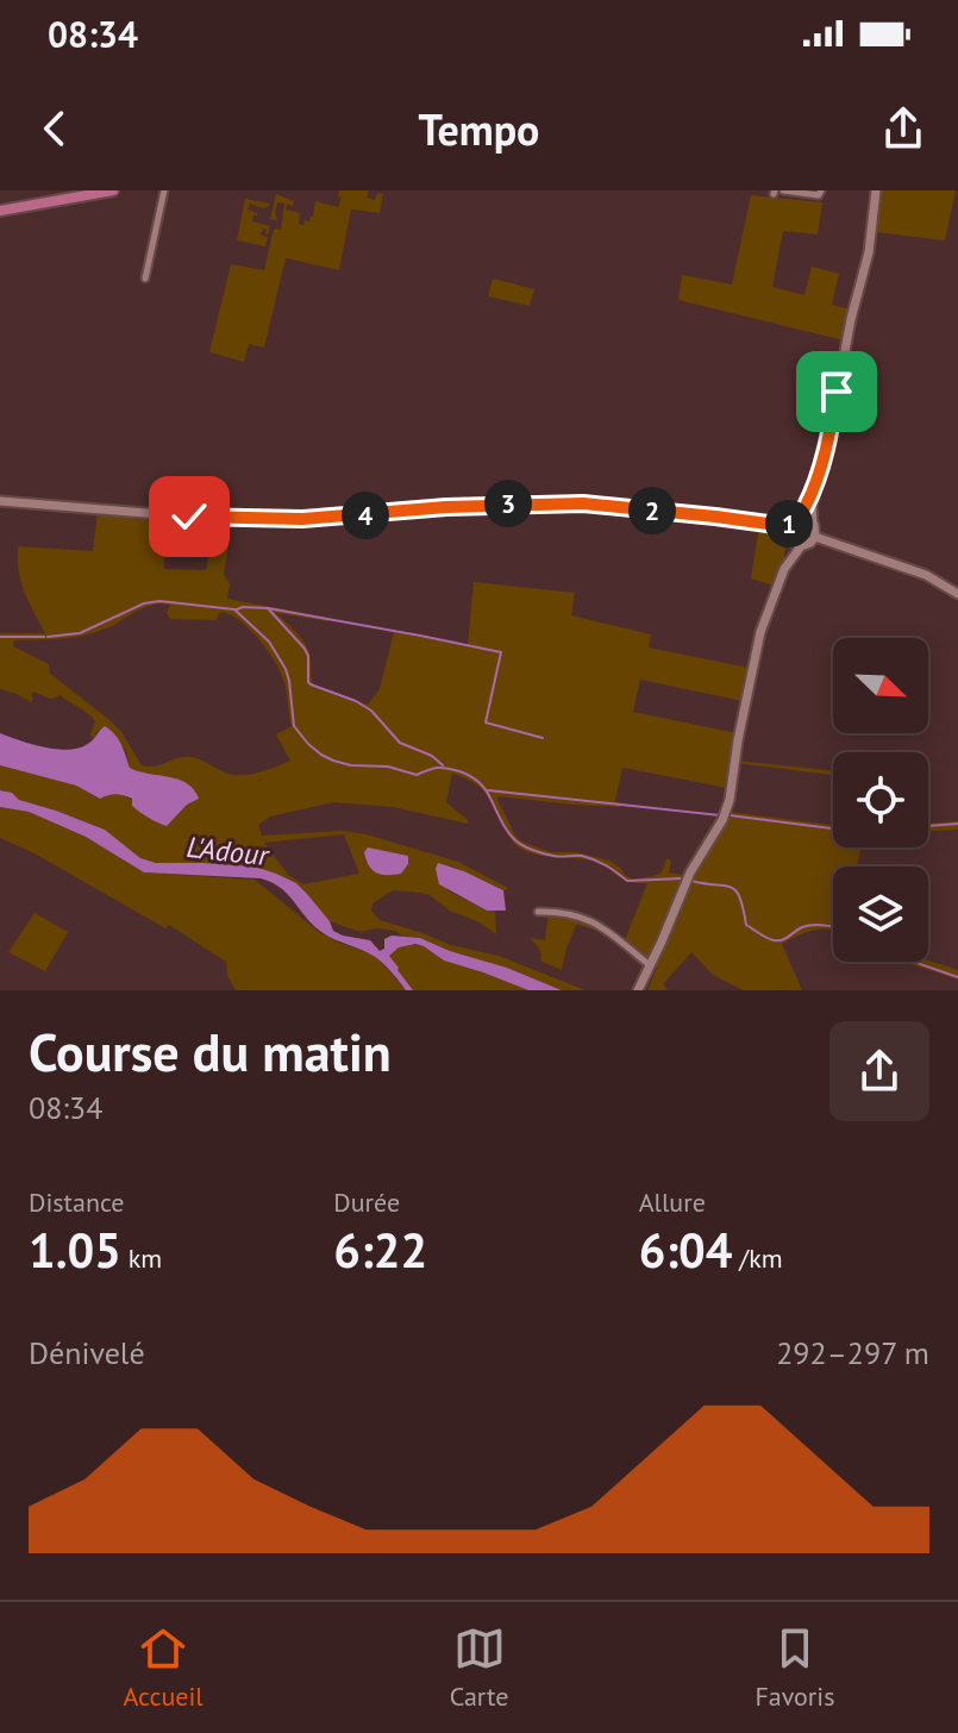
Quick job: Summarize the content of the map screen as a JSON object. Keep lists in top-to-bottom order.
{
  "water": ["L'Adour"],
  "north": "bottom right",
  "page": {
    "status": "08:34",
    "header": "Tempo",
    "pins": [
      "3",
      "2",
      "4",
      "1"
    ],
    "heading": ["Course du matin", "08:34"],
    "stats": [
      ["Distance", "1.05 km"],
      ["Durée", "6:22"],
      ["Allure", "6:04 /km"]
    ],
    "chart": ["Dénivelé", "292–297 m"],
    "tabs": ["Accueil", "Carte", "Favoris"]
  }
}
